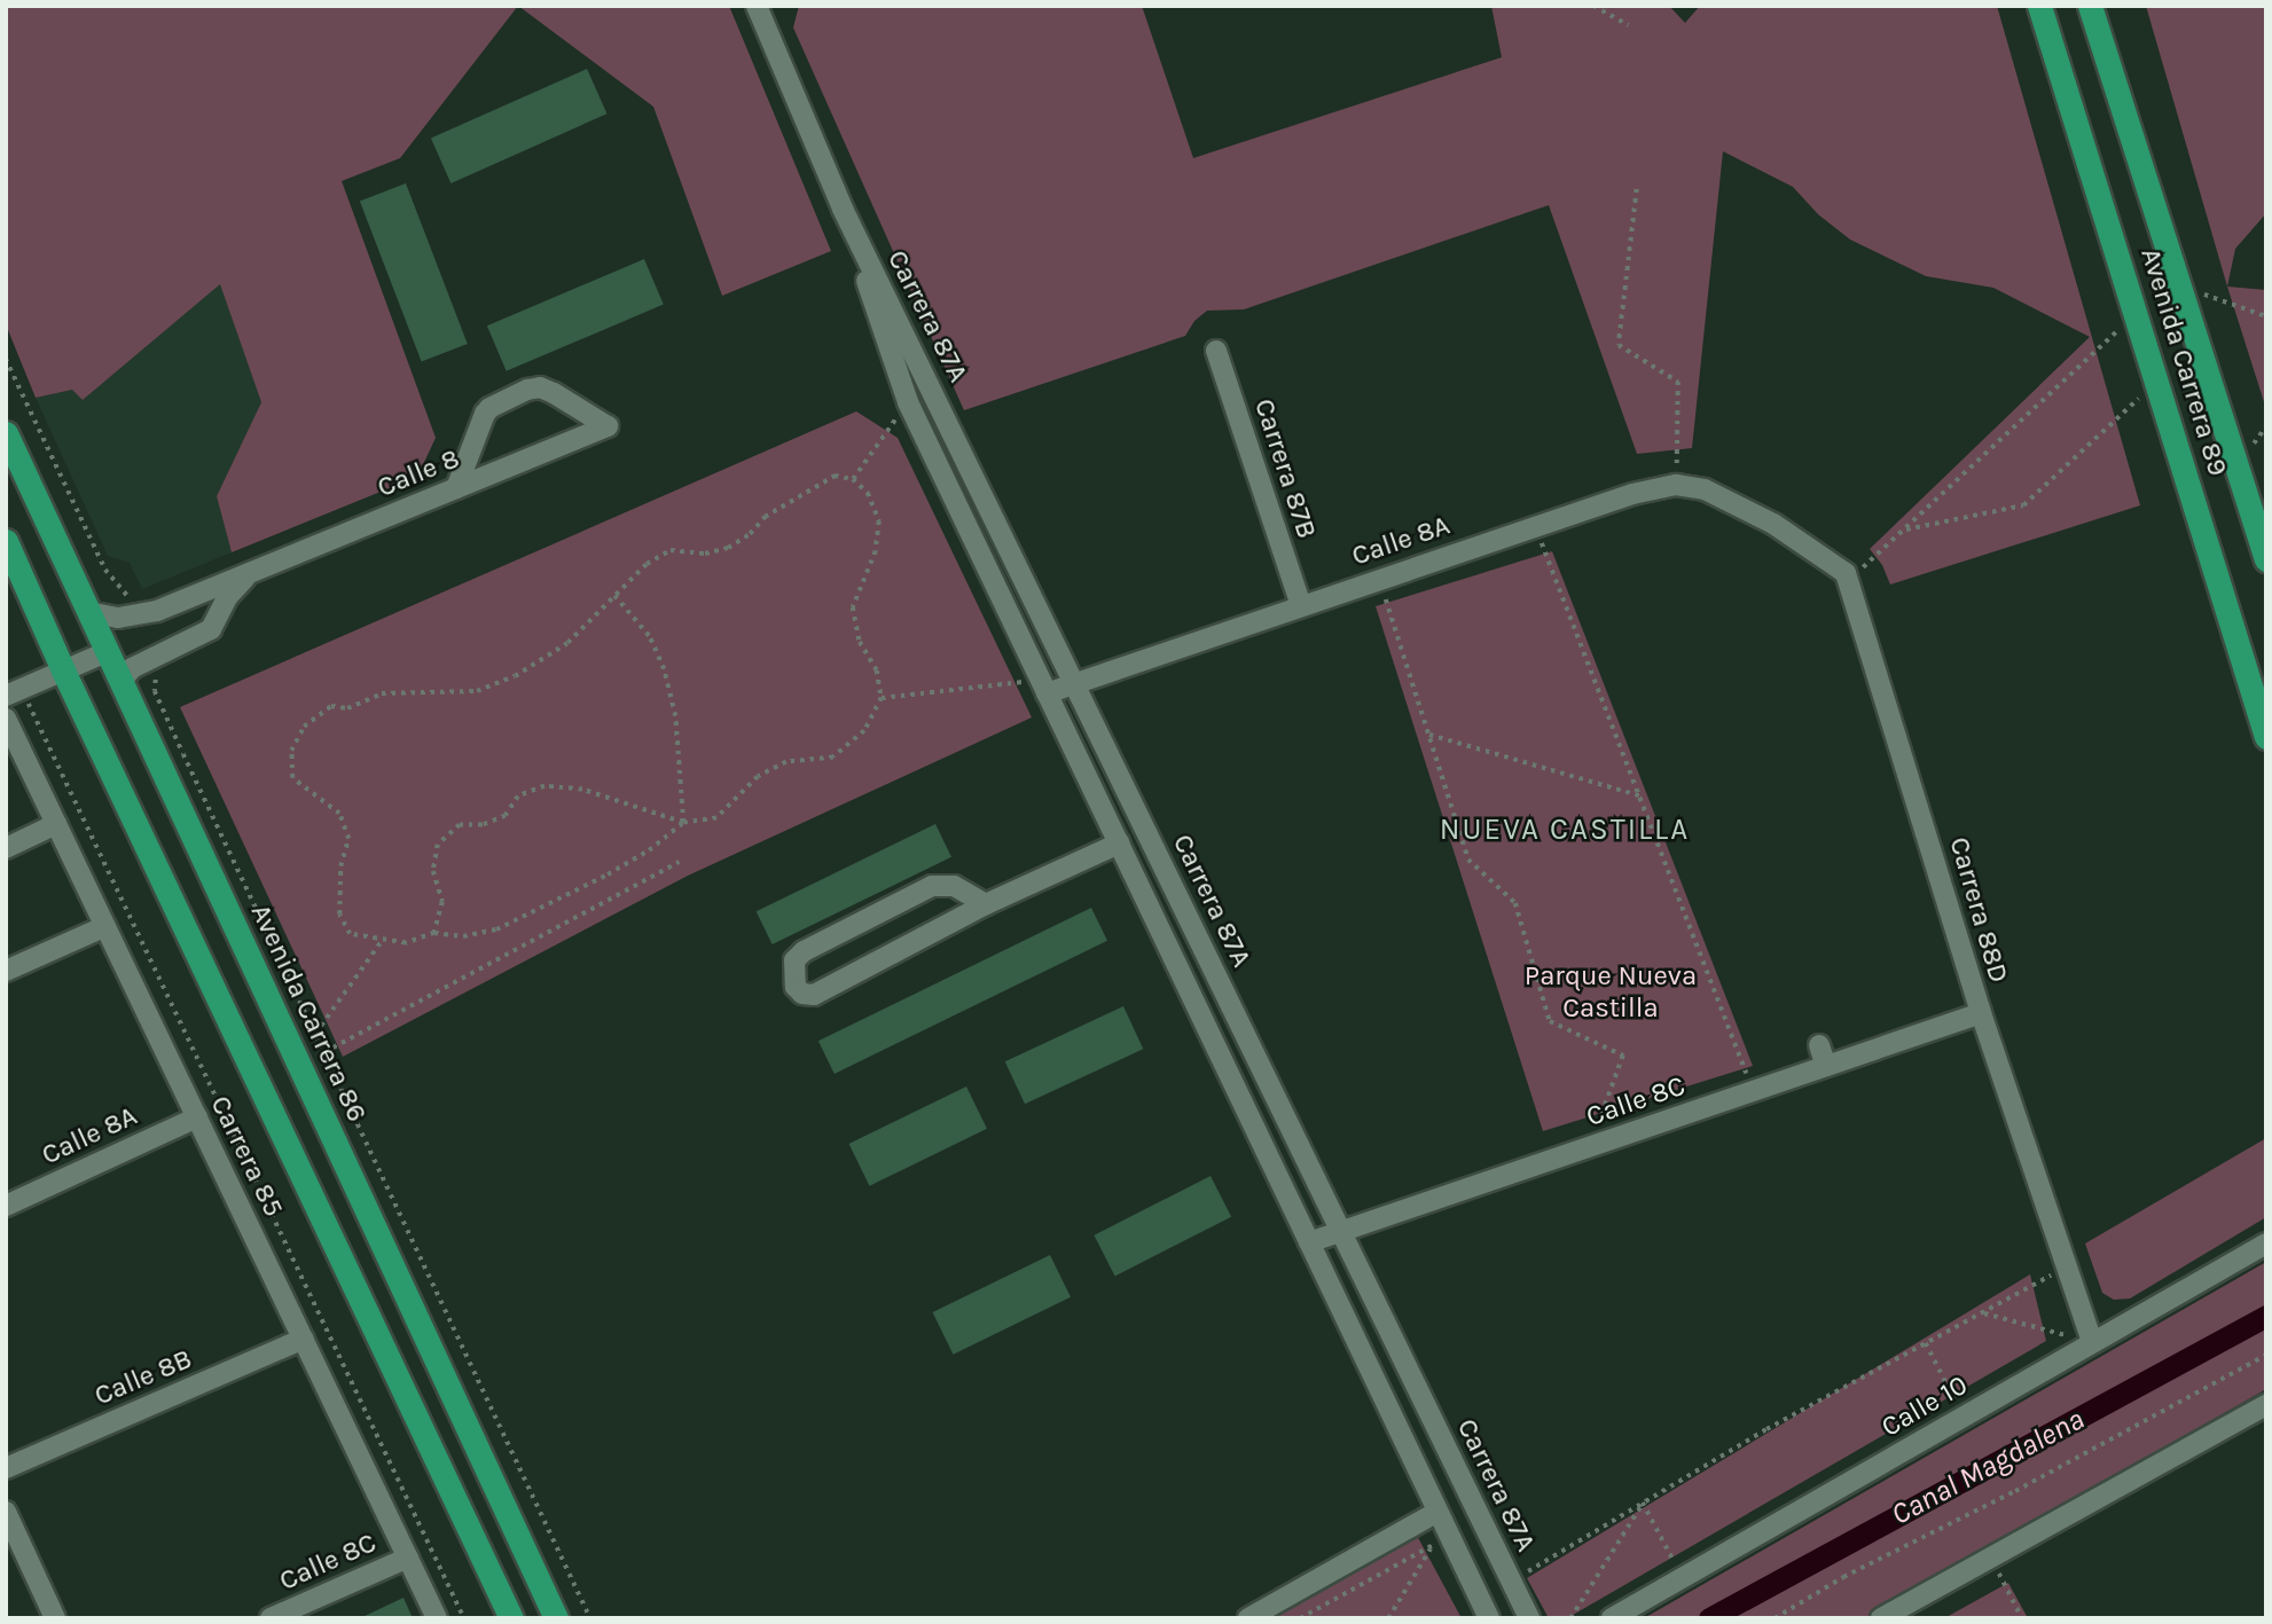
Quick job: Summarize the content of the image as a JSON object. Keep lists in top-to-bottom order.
{
  "streets": {
    "main road": ["Avenida Carrera 89", "Avenida Carrera 86"],
    "street": [
      "Carrera 87A",
      "Carrera 87B",
      "Calle 8",
      "Calle 8A",
      "Carrera 88D",
      "Calle 8C",
      "Carrera 85",
      "Calle 8B",
      "Calle 10"
    ]
  },
  "crossings": [
    ["Carrera 87A", "Calle 8A"],
    ["Carrera 87A", "Calle 8C"],
    ["Carrera 87B", "Calle 8A"],
    ["Calle 8", "Avenida Carrera 86"],
    ["Calle 8A", "Carrera 88D"],
    ["Calle 8A", "Carrera 85"],
    ["Carrera 88D", "Calle 8C"],
    ["Carrera 88D", "Calle 10"],
    ["Calle 8C", "Carrera 85"],
    ["Carrera 85", "Calle 8B"]
  ],
  "districts": ["NUEVA CASTILLA"],
  "water": ["Canal Magdalena"],
  "parks": ["Parque Nueva Castilla"]
}
